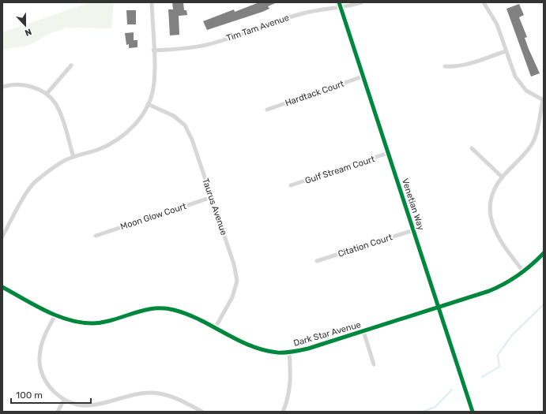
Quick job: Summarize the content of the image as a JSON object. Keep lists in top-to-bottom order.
{
  "streets": {
    "street": [
      "Tim Tam Avenue",
      "Hardtack Court",
      "Gulf Stream Court",
      "Venetian Way",
      "Taurus Avenue",
      "Moon Glow Court",
      "Citation Court",
      "Dark Star Avenue"
    ]
  },
  "crossings": [
    ["Tim Tam Avenue", "Venetian Way"],
    ["Hardtack Court", "Venetian Way"],
    ["Gulf Stream Court", "Venetian Way"],
    ["Venetian Way", "Citation Court"],
    ["Venetian Way", "Dark Star Avenue"],
    ["Taurus Avenue", "Moon Glow Court"],
    ["Taurus Avenue", "Dark Star Avenue"]
  ],
  "scale_bar": "100 m",
  "north": "bottom"
}
